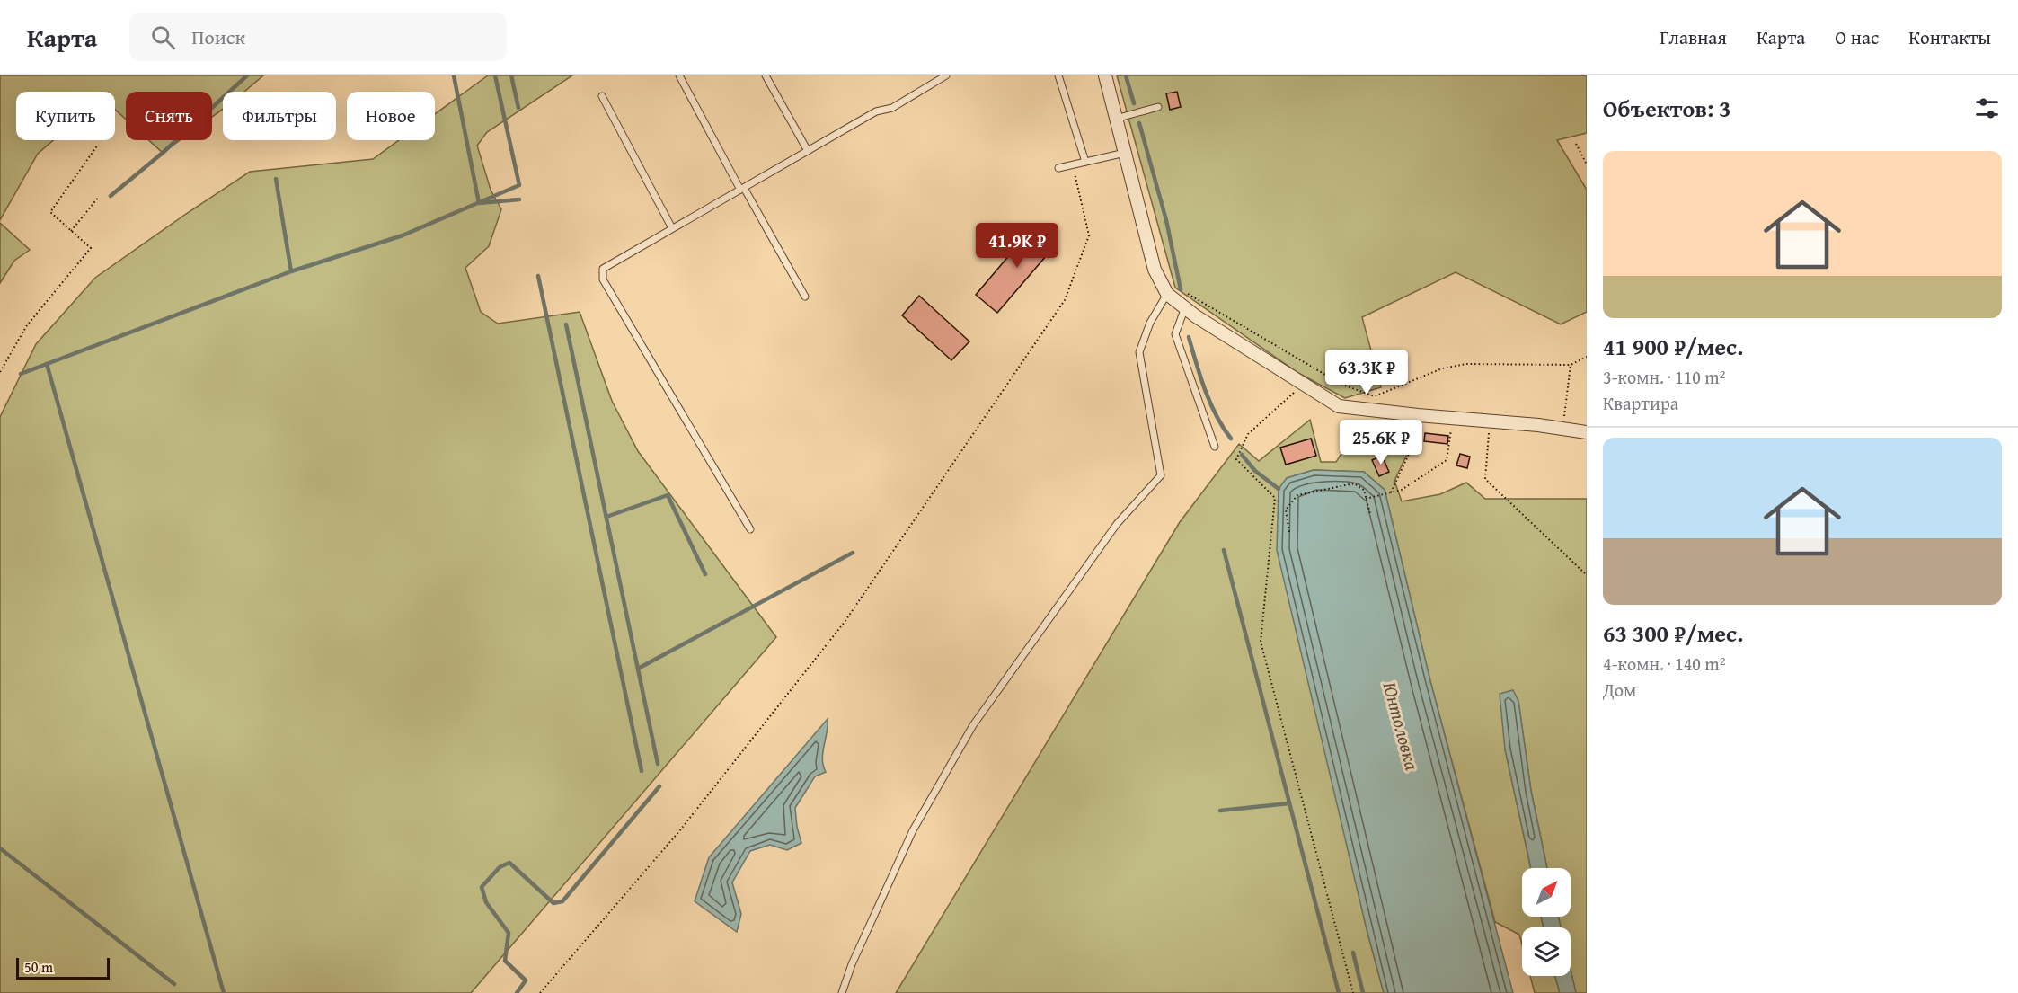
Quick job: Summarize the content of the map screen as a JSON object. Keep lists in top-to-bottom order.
{
  "water": ["Юнтоловка"],
  "scale_bar": "50 m",
  "north": "top right",
  "page": {
    "header": "Карта",
    "search": "Поиск",
    "nav": [
      "Главная",
      "Карта",
      "О нас",
      "Контакты"
    ],
    "heading": "Объектов: 3",
    "chip": [
      "Купить",
      "Снять",
      "Фильтры",
      "Новое"
    ],
    "list": [
      {
        "name": "41 900 ₽/мес.",
        "note": "3-комн. · 110 m² · Квартира"
      },
      {
        "name": "63 300 ₽/мес.",
        "note": "4-комн. · 140 m² · Дом"
      }
    ],
    "price": ["41.9K ₽", "63.3K ₽", "25.6K ₽"],
    "scale": "50 m"
  }
}
